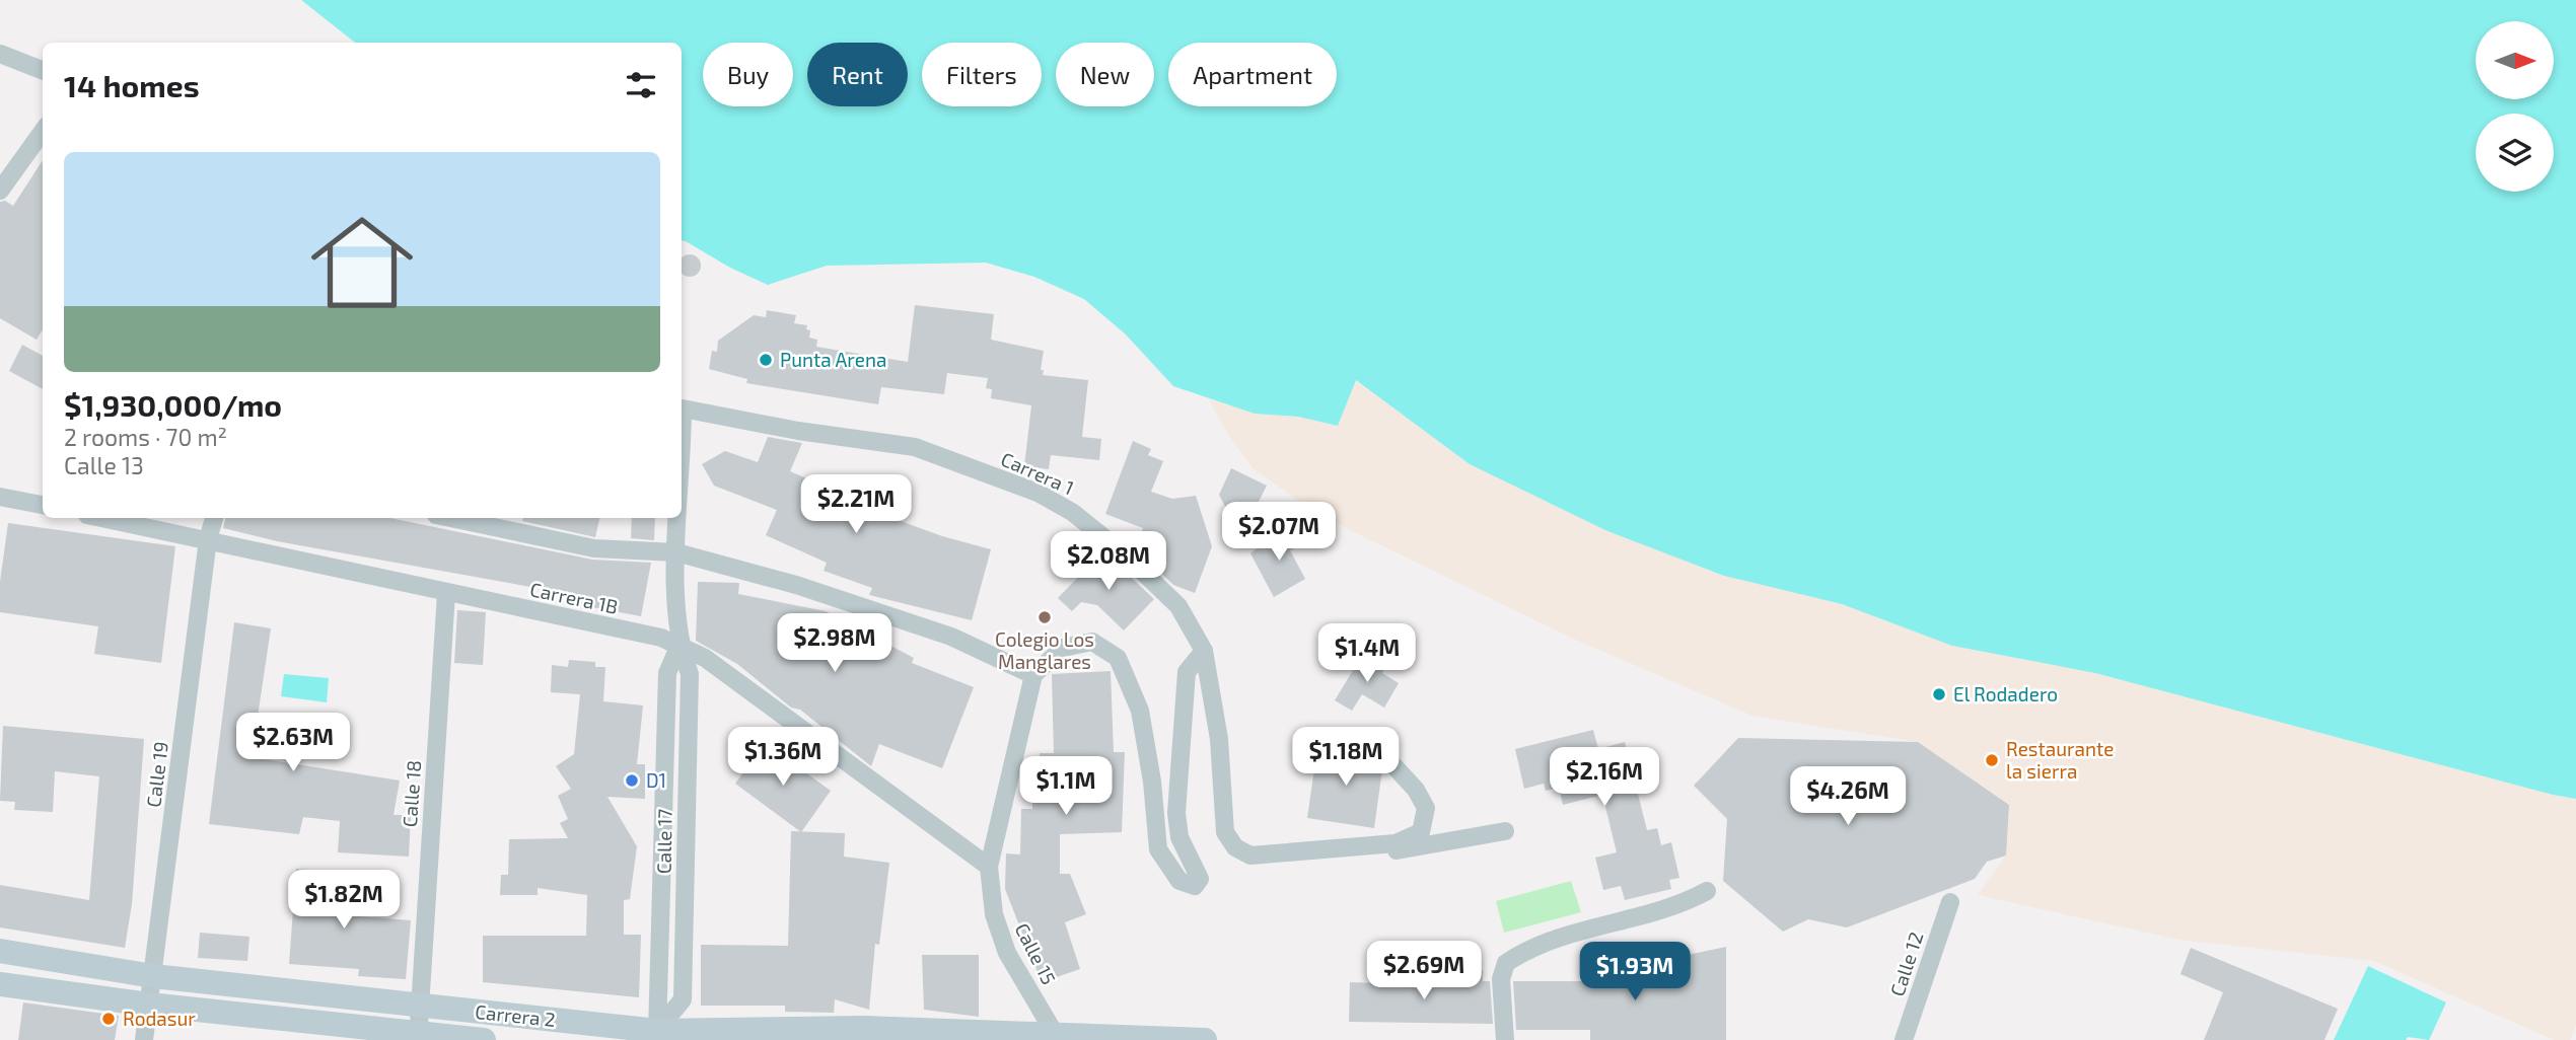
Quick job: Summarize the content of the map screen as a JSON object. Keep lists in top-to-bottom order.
{
  "streets": {
    "street": [
      "Carrera 1",
      "Carrera 1B",
      "Calle 19",
      "Calle 18",
      "Calle 17",
      "Calle 15",
      "Calle 12",
      "Carrera 2"
    ]
  },
  "crossings": [
    ["Carrera 1", "Calle 17"],
    ["Carrera 1B", "Calle 19"],
    ["Carrera 1B", "Calle 18"],
    ["Carrera 1B", "Calle 17"],
    ["Carrera 1B", "Calle 15"],
    ["Calle 19", "Carrera 2"],
    ["Calle 18", "Carrera 2"],
    ["Calle 17", "Carrera 2"],
    ["Calle 15", "Carrera 2"]
  ],
  "places": [
    "Punta Arena",
    "Colegio Los Manglares",
    "El Rodadero",
    "Restaurante la sierra",
    "D1",
    "Rodasur"
  ],
  "north": "right",
  "page": {
    "chip": [
      "Buy",
      "Rent",
      "Filters",
      "New",
      "Apartment"
    ],
    "heading": "14 homes",
    "list": [
      {
        "name": "$1,930,000/mo",
        "note": "2 rooms · 70 m² · Calle 13"
      }
    ],
    "price": [
      "$2.21M",
      "$2.07M",
      "$2.08M",
      "$2.98M",
      "$1.4M",
      "$2.63M",
      "$1.36M",
      "$1.18M",
      "$2.16M",
      "$1.1M",
      "$4.26M",
      "$1.82M",
      "$2.69M",
      "$1.93M"
    ]
  }
}
